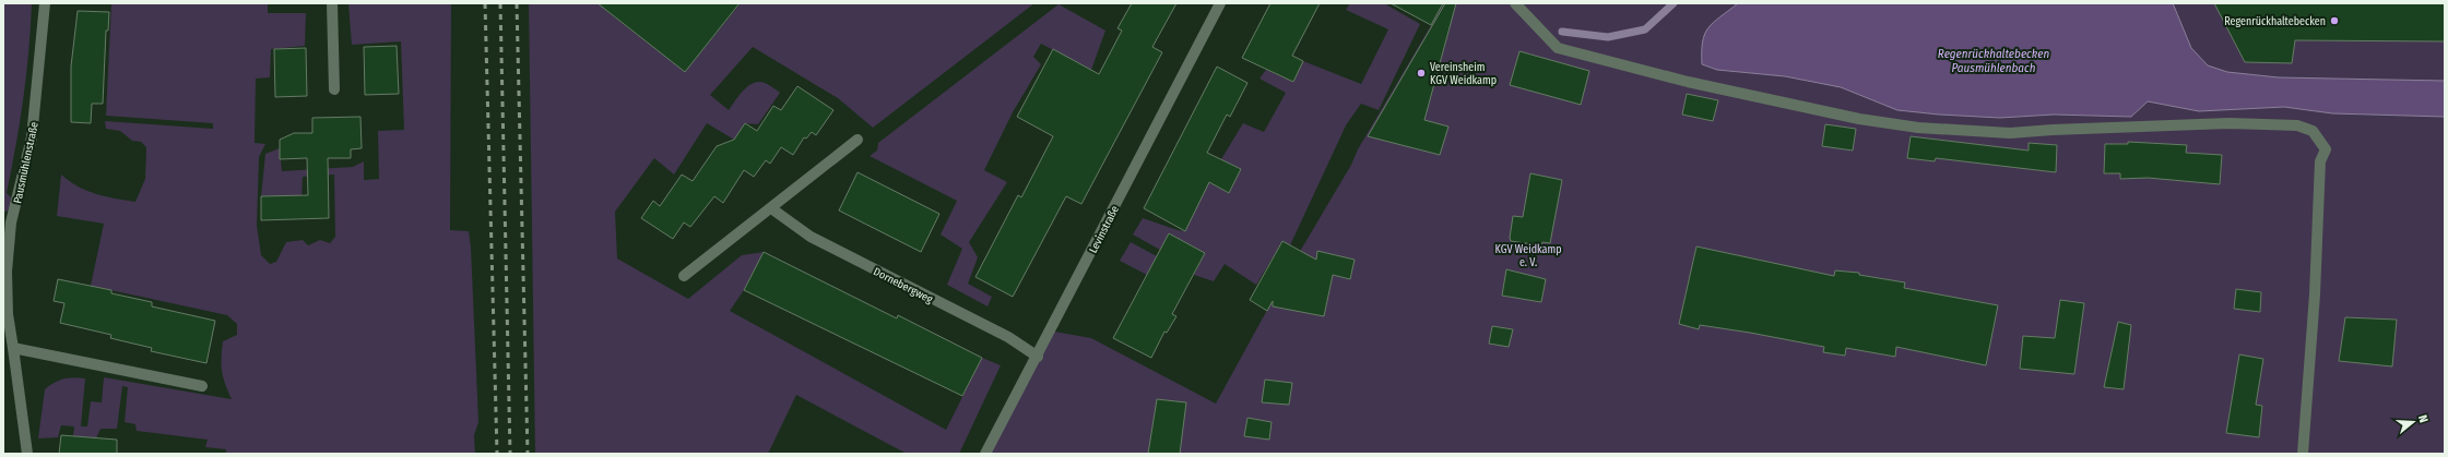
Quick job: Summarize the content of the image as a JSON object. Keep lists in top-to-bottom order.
{
  "streets": {
    "street": ["Pausmühlenstraße", "Levinstraße", "Dornebergweg"]
  },
  "crossings": [
    ["Levinstraße", "Dornebergweg"]
  ],
  "water": ["Regenrückhaltebecken Pausmühlenbach"],
  "parks": ["KGV Weidkamp e. V."],
  "places": ["Regenrückhaltebecken", "Vereinsheim KGV Weidkamp"],
  "north": "right"
}
